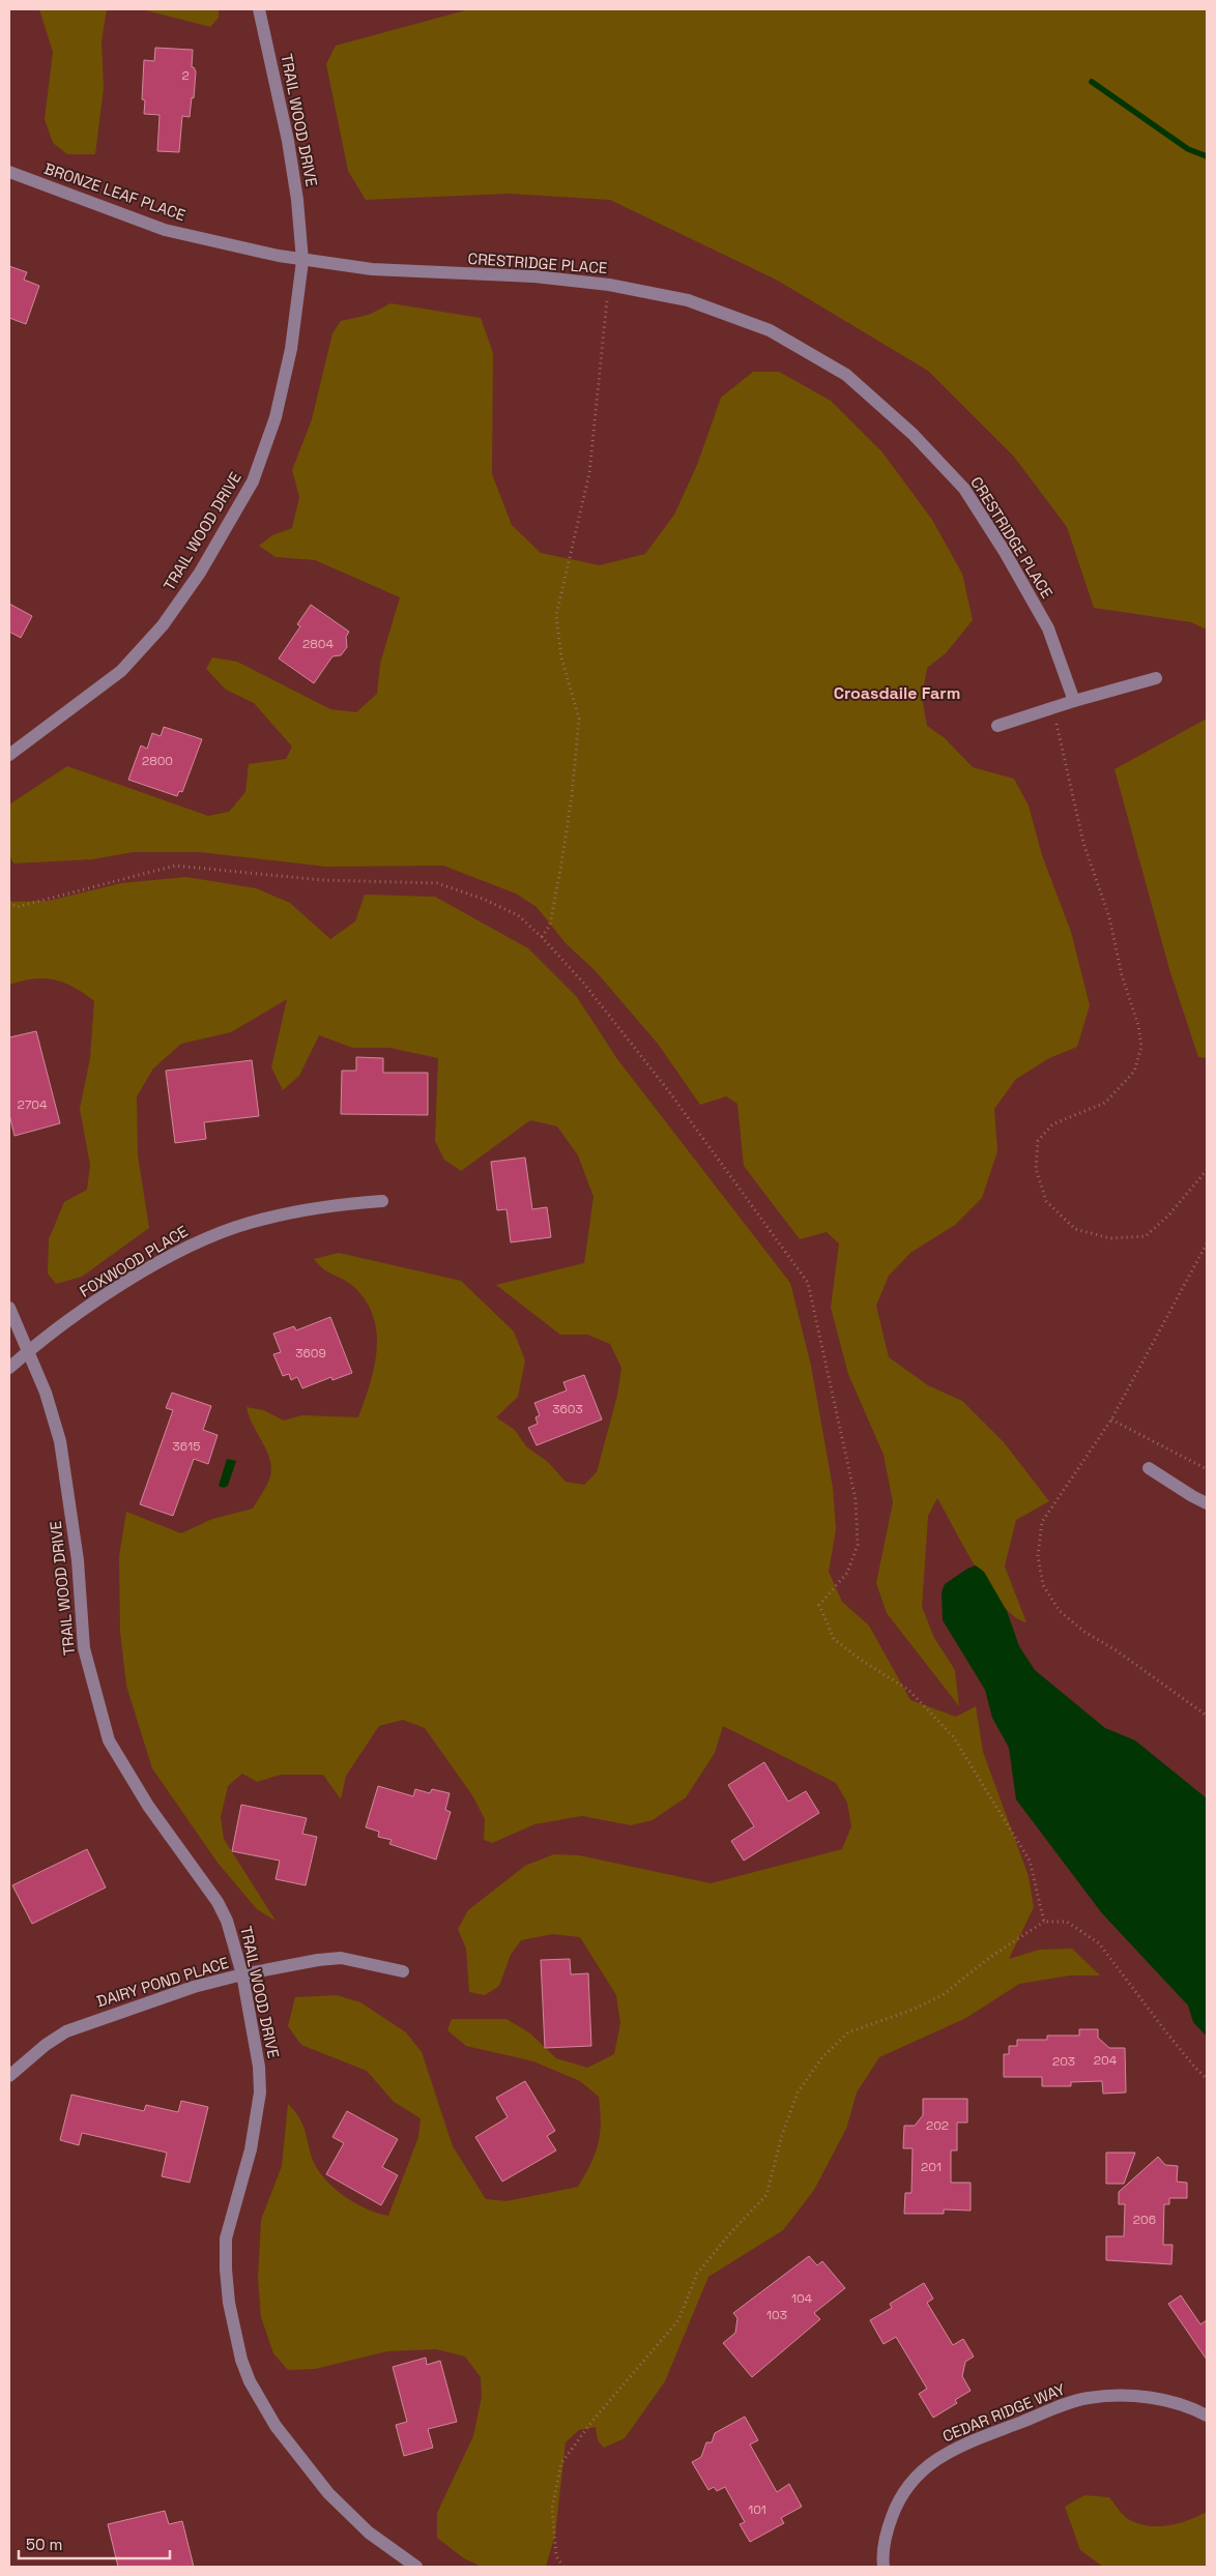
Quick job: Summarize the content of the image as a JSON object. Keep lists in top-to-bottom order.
{
  "streets": {
    "street": [
      "TRAIL WOOD DRIVE",
      "BRONZE LEAF PLACE",
      "CRESTRIDGE PLACE",
      "FOXWOOD PLACE",
      "DAIRY POND PLACE",
      "CEDAR RIDGE WAY"
    ]
  },
  "crossings": [
    ["TRAIL WOOD DRIVE", "BRONZE LEAF PLACE"],
    ["TRAIL WOOD DRIVE", "CRESTRIDGE PLACE"],
    ["TRAIL WOOD DRIVE", "FOXWOOD PLACE"],
    ["TRAIL WOOD DRIVE", "DAIRY POND PLACE"],
    ["BRONZE LEAF PLACE", "CRESTRIDGE PLACE"]
  ],
  "districts": ["Croasdaile Farm"],
  "house_numbers": [
    "2",
    "2804",
    "2800",
    "2704",
    "3609",
    "3603",
    "3615",
    "204",
    "203",
    "202",
    "201",
    "206",
    "104",
    "103",
    "101"
  ],
  "scale_bar": "50 m"
}
